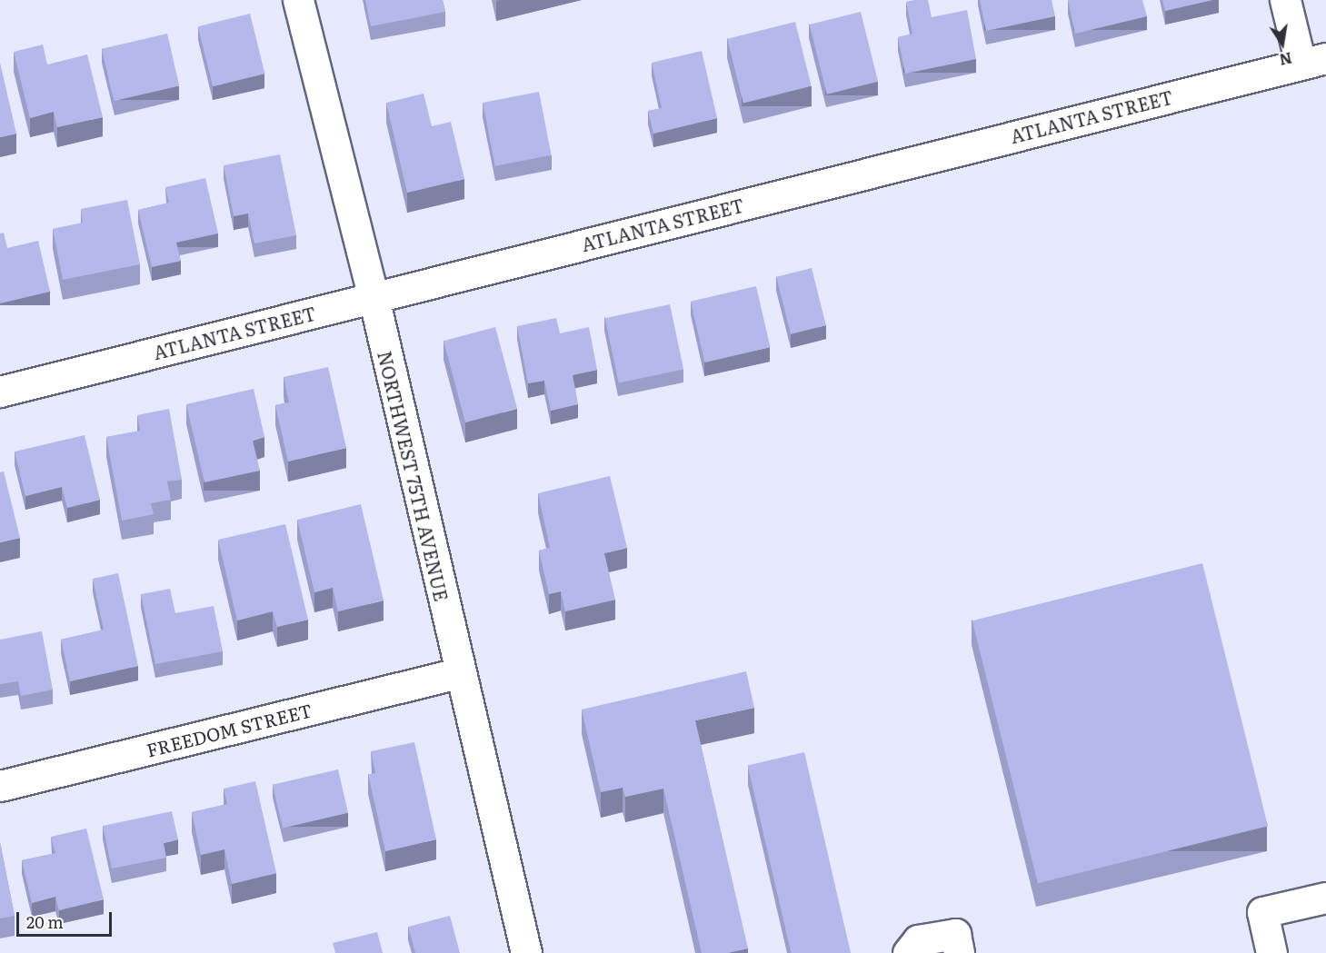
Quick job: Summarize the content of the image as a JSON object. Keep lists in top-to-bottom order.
{
  "streets": {
    "street": ["ATLANTA STREET", "NORTHWEST 75TH AVENUE", "FREEDOM STREET"]
  },
  "crossings": [
    ["ATLANTA STREET", "NORTHWEST 75TH AVENUE"],
    ["NORTHWEST 75TH AVENUE", "FREEDOM STREET"]
  ],
  "scale_bar": "20 m",
  "north": "bottom"
}
